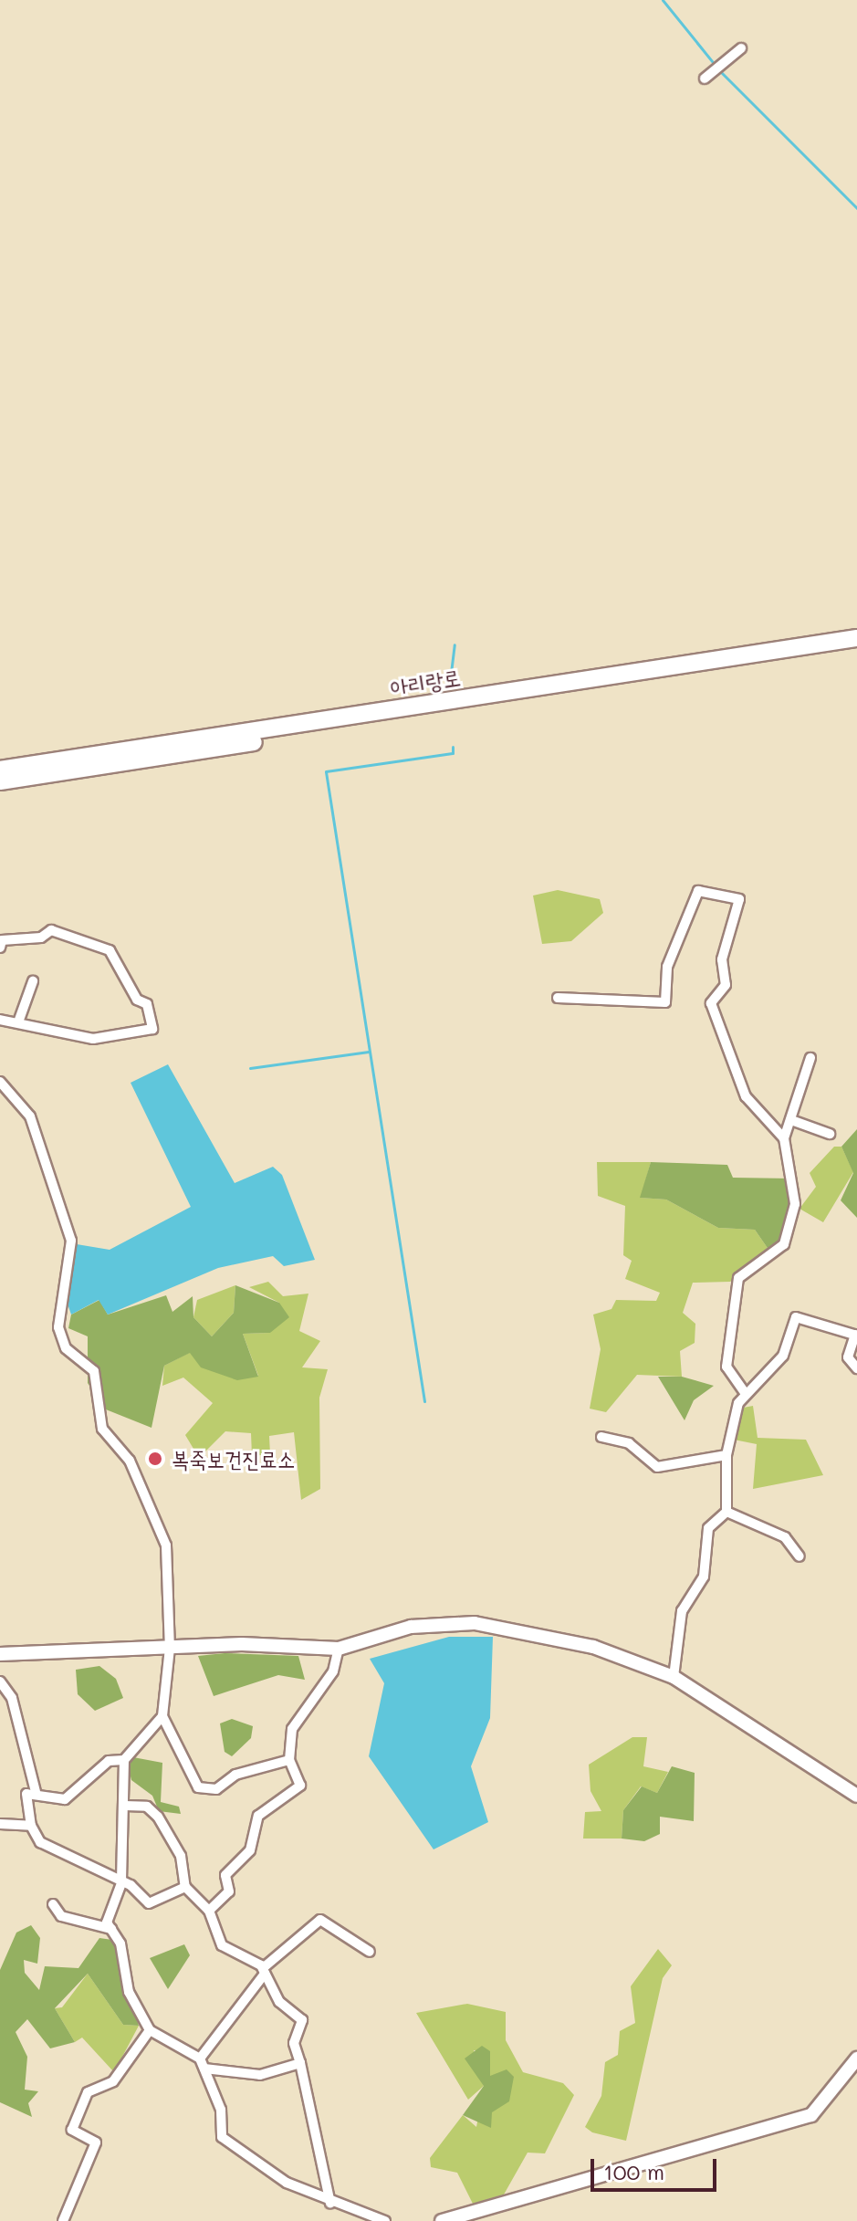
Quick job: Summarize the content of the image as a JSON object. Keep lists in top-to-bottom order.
{
  "streets": {
    "highway": ["아리랑로"]
  },
  "places": ["복죽보건진료소"],
  "scale_bar": "100 m"
}
